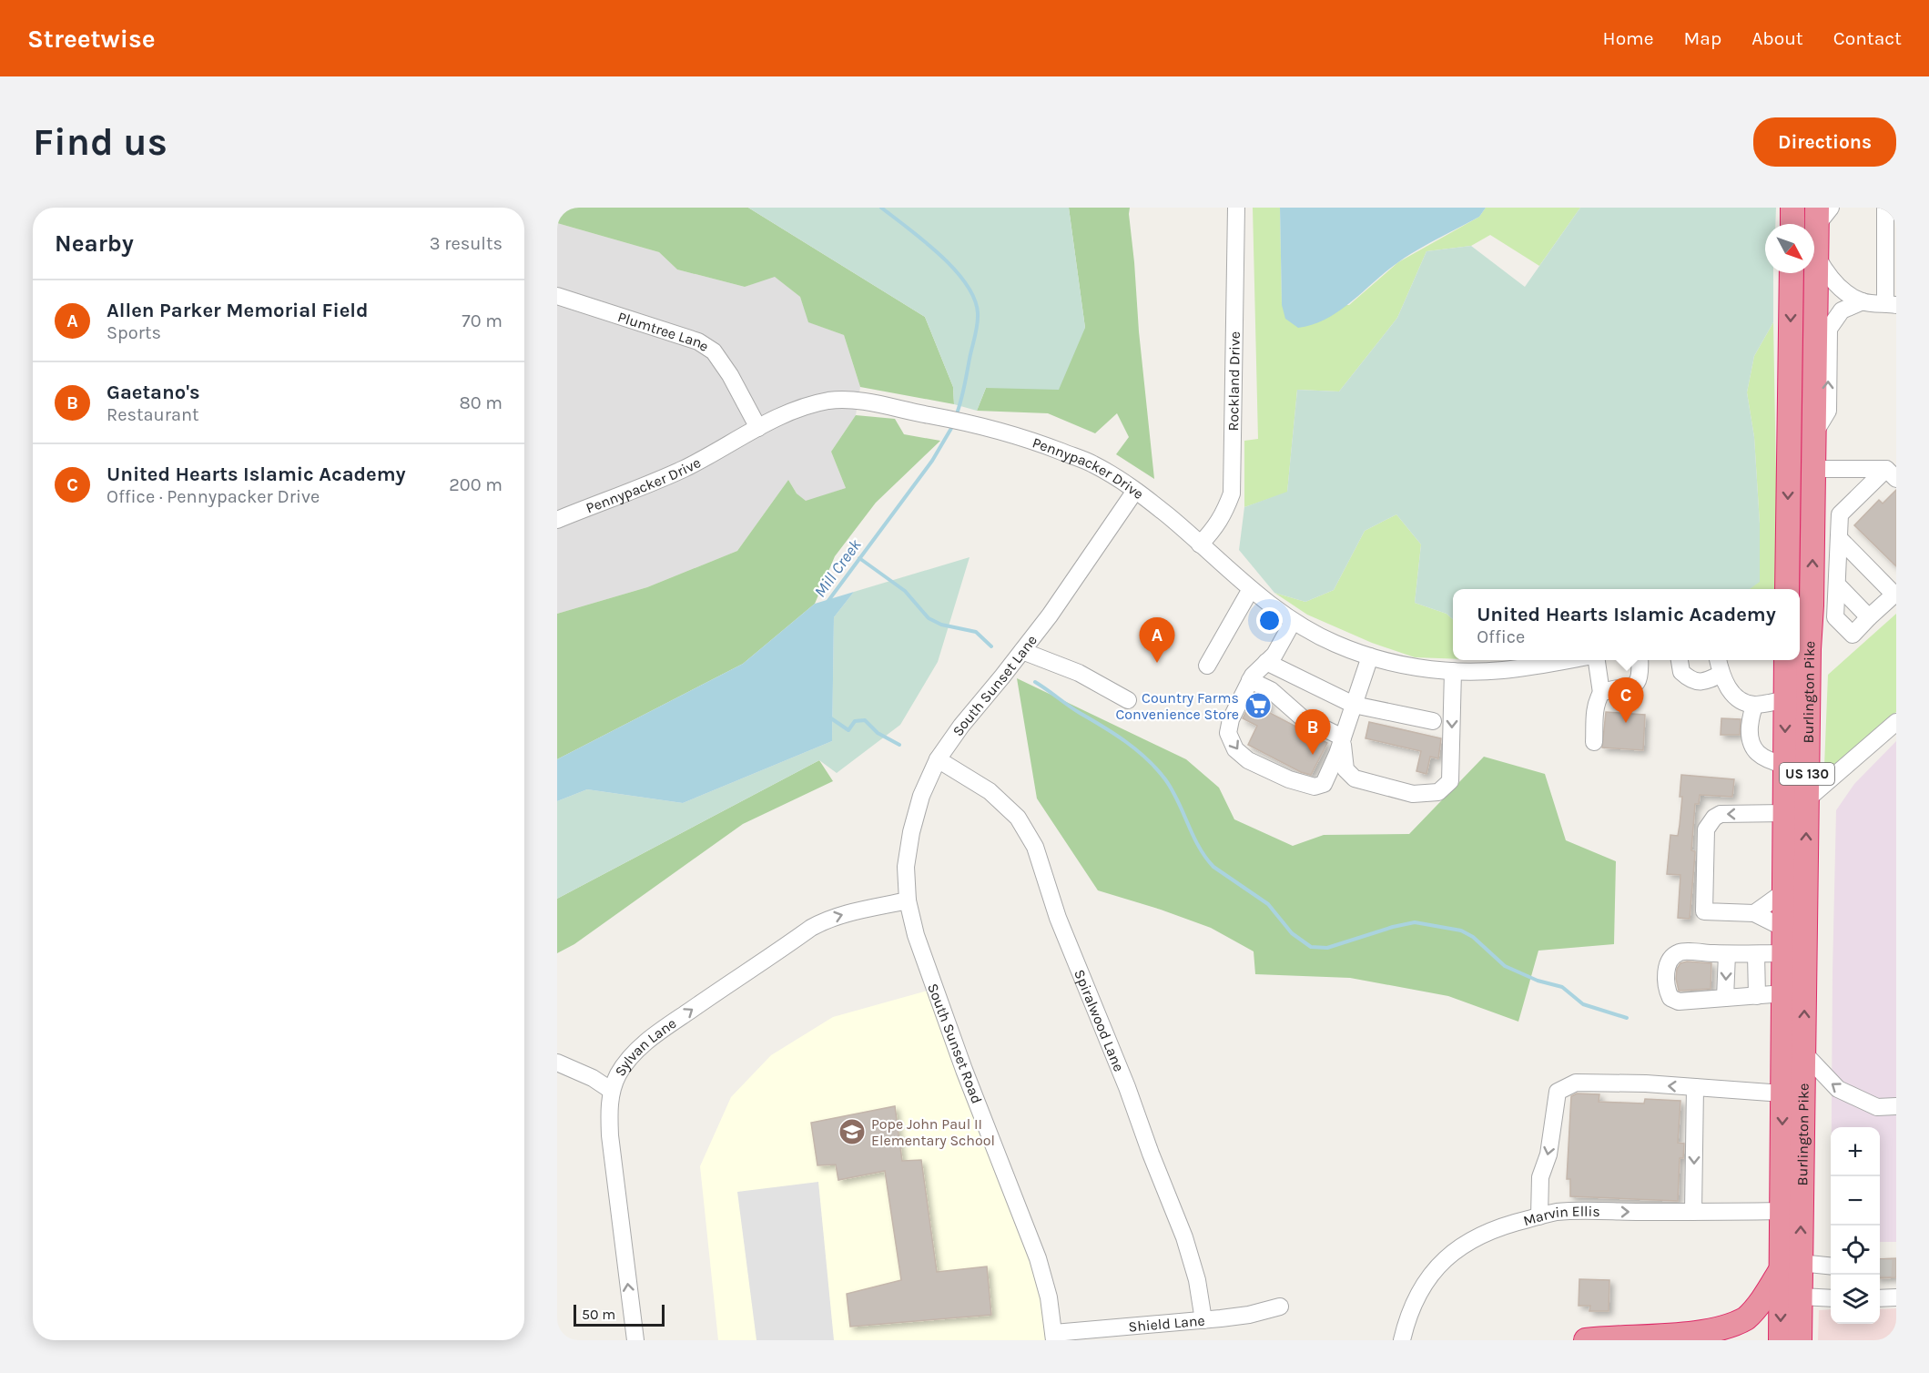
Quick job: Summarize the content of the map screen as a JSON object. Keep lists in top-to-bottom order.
{
  "streets": {
    "highway": ["Burlington Pike", "US 130"],
    "street": [
      "Plumtree Lane",
      "Rockland Drive",
      "Pennypacker Drive",
      "South Sunset Lane",
      "Spiralwood Lane",
      "South Sunset Road",
      "Sylvan Lane",
      "Marvin Ellis",
      "Shield Lane"
    ]
  },
  "crossings": [
    ["Plumtree Lane", "Pennypacker Drive"],
    ["Rockland Drive", "Pennypacker Drive"],
    ["Pennypacker Drive", "South Sunset Lane"],
    ["South Sunset Lane", "Spiralwood Lane"],
    ["South Sunset Lane", "South Sunset Road"],
    ["South Sunset Lane", "Sylvan Lane"],
    ["Burlington Pike", "Marvin Ellis"],
    ["Spiralwood Lane", "Shield Lane"],
    ["South Sunset Road", "Sylvan Lane"],
    ["South Sunset Road", "Shield Lane"]
  ],
  "one_way": ["Sylvan Lane"],
  "water": ["Mill Creek"],
  "places": {
    "supermarket": ["Country Farms Convenience Store"],
    "school or university": ["Pope John Paul II Elementary School"]
  },
  "scale_bar": "50 m",
  "north": "bottom right",
  "page": {
    "header": "Streetwise",
    "nav": [
      "Home",
      "Map",
      "About",
      "Contact"
    ],
    "buttons": "Directions",
    "title": "Find us",
    "heading": ["Nearby", "3 results"],
    "list": [
      {
        "mark": "A",
        "name": "Allen Parker Memorial Field",
        "note": "Sports",
        "value": "70 m"
      },
      {
        "mark": "B",
        "name": "Gaetano's",
        "note": "Restaurant",
        "value": "80 m"
      },
      {
        "mark": "C",
        "name": "United Hearts Islamic Academy",
        "note": "Office · Pennypacker Drive",
        "value": "200 m"
      }
    ],
    "popup": ["United Hearts Islamic Academy", "Office"],
    "pins": ["A", "C", "B"],
    "map_buttons": ["+", "−"],
    "scale": "50 m"
  }
}
